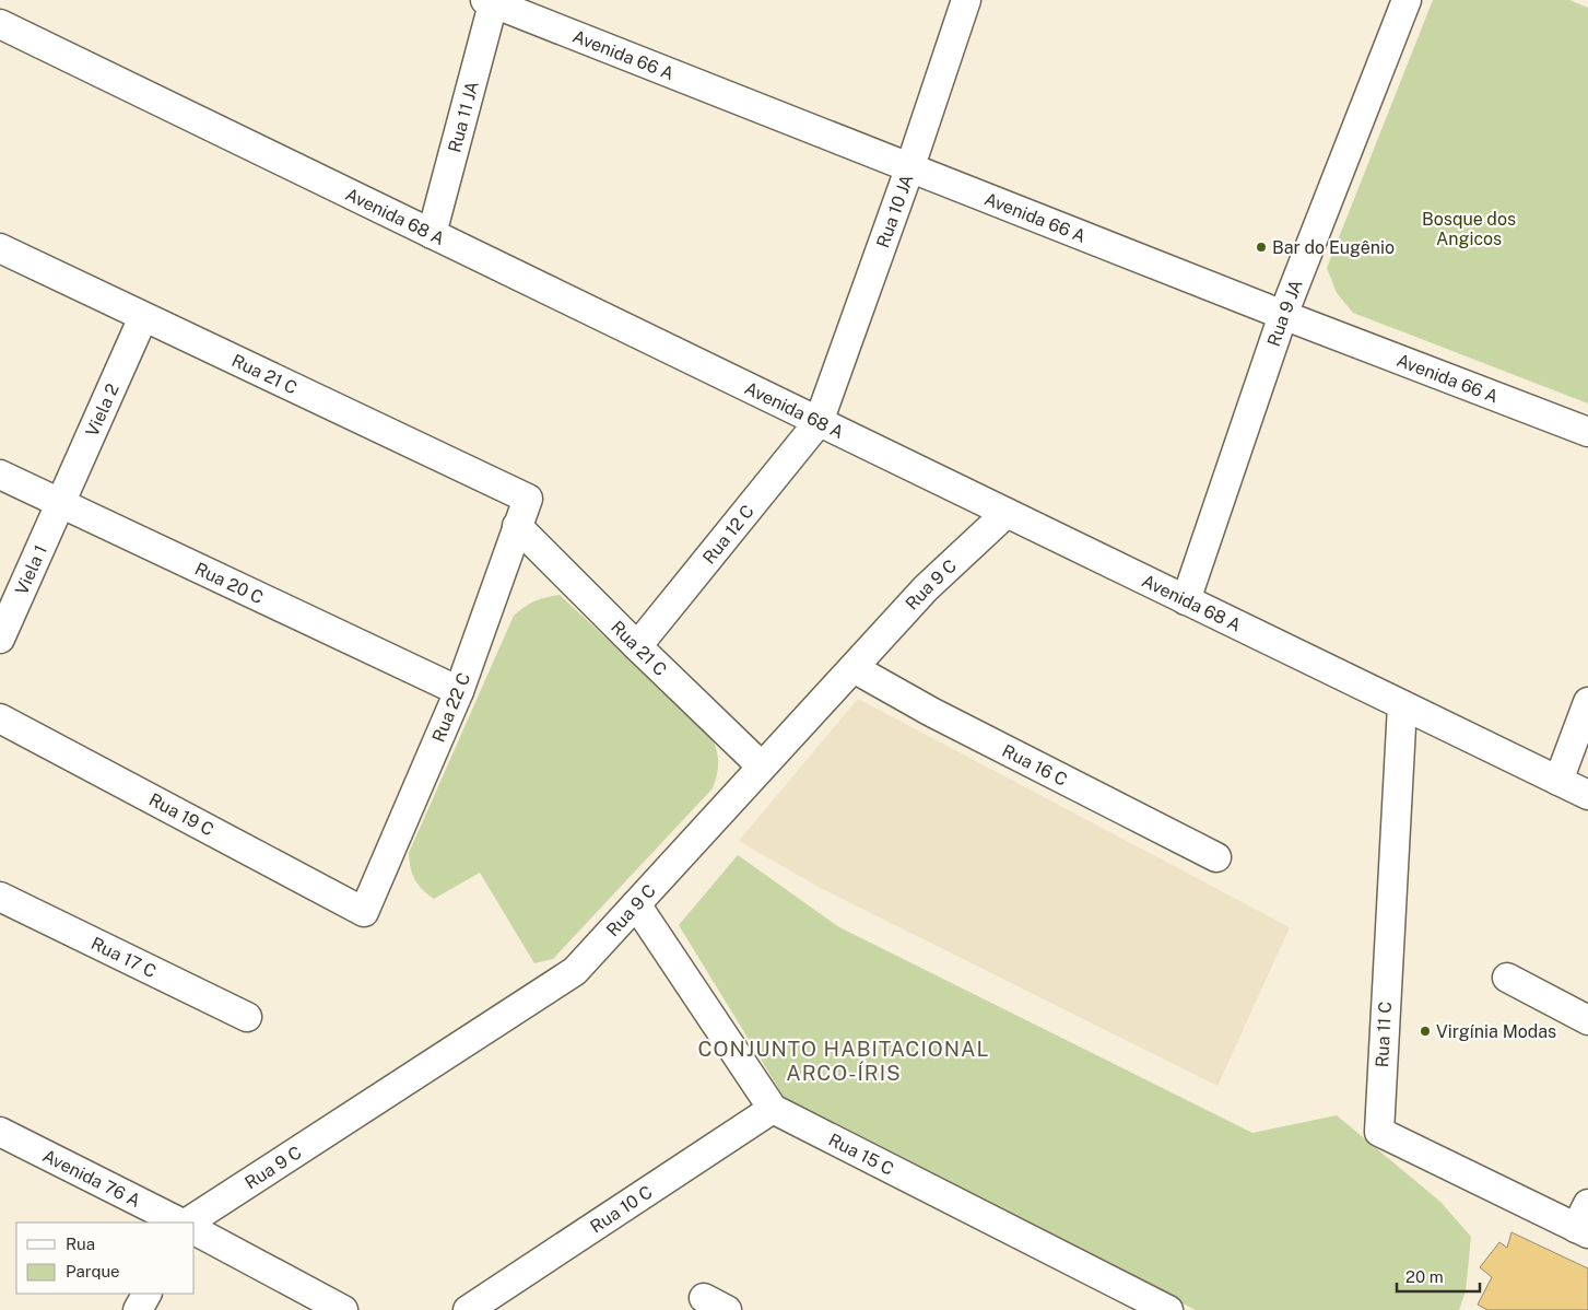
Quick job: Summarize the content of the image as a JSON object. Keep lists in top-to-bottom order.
{
  "streets": {
    "street": [
      "Avenida 66 A",
      "Rua 11 JA",
      "Rua 10 JA",
      "Avenida 68 A",
      "Rua 9 JA",
      "Rua 21 C",
      "Viela 2",
      "Rua 12 C",
      "Viela 1",
      "Rua 20 C",
      "Rua 9 C",
      "Rua 22 C",
      "Rua 16 C",
      "Rua 19 C",
      "Rua 17 C",
      "Rua 11 C",
      "Rua 15 C",
      "Avenida 76 A",
      "Rua 10 C"
    ]
  },
  "crossings": [
    ["Avenida 66 A", "Rua 11 JA"],
    ["Avenida 66 A", "Rua 10 JA"],
    ["Avenida 66 A", "Rua 9 JA"],
    ["Rua 11 JA", "Avenida 68 A"],
    ["Rua 10 JA", "Avenida 68 A"],
    ["Rua 10 JA", "Rua 12 C"],
    ["Avenida 68 A", "Rua 9 JA"],
    ["Avenida 68 A", "Rua 12 C"],
    ["Avenida 68 A", "Rua 9 C"],
    ["Avenida 68 A", "Rua 11 C"],
    ["Rua 21 C", "Viela 2"],
    ["Rua 21 C", "Rua 12 C"],
    ["Rua 21 C", "Rua 9 C"],
    ["Rua 21 C", "Rua 22 C"],
    ["Viela 2", "Viela 1"],
    ["Viela 2", "Rua 20 C"],
    ["Viela 1", "Rua 20 C"],
    ["Rua 20 C", "Rua 22 C"],
    ["Rua 9 C", "Rua 16 C"],
    ["Rua 9 C", "Rua 15 C"],
    ["Rua 22 C", "Rua 19 C"],
    ["Rua 15 C", "Rua 10 C"]
  ],
  "districts": ["CONJUNTO HABITACIONAL ARCO-ÍRIS"],
  "parks": ["Bosque dos Angicos"],
  "places": ["Bar do Eugênio", "Virgínia Modas"],
  "legend": ["Rua", "Parque"],
  "scale_bar": "20 m"
}
